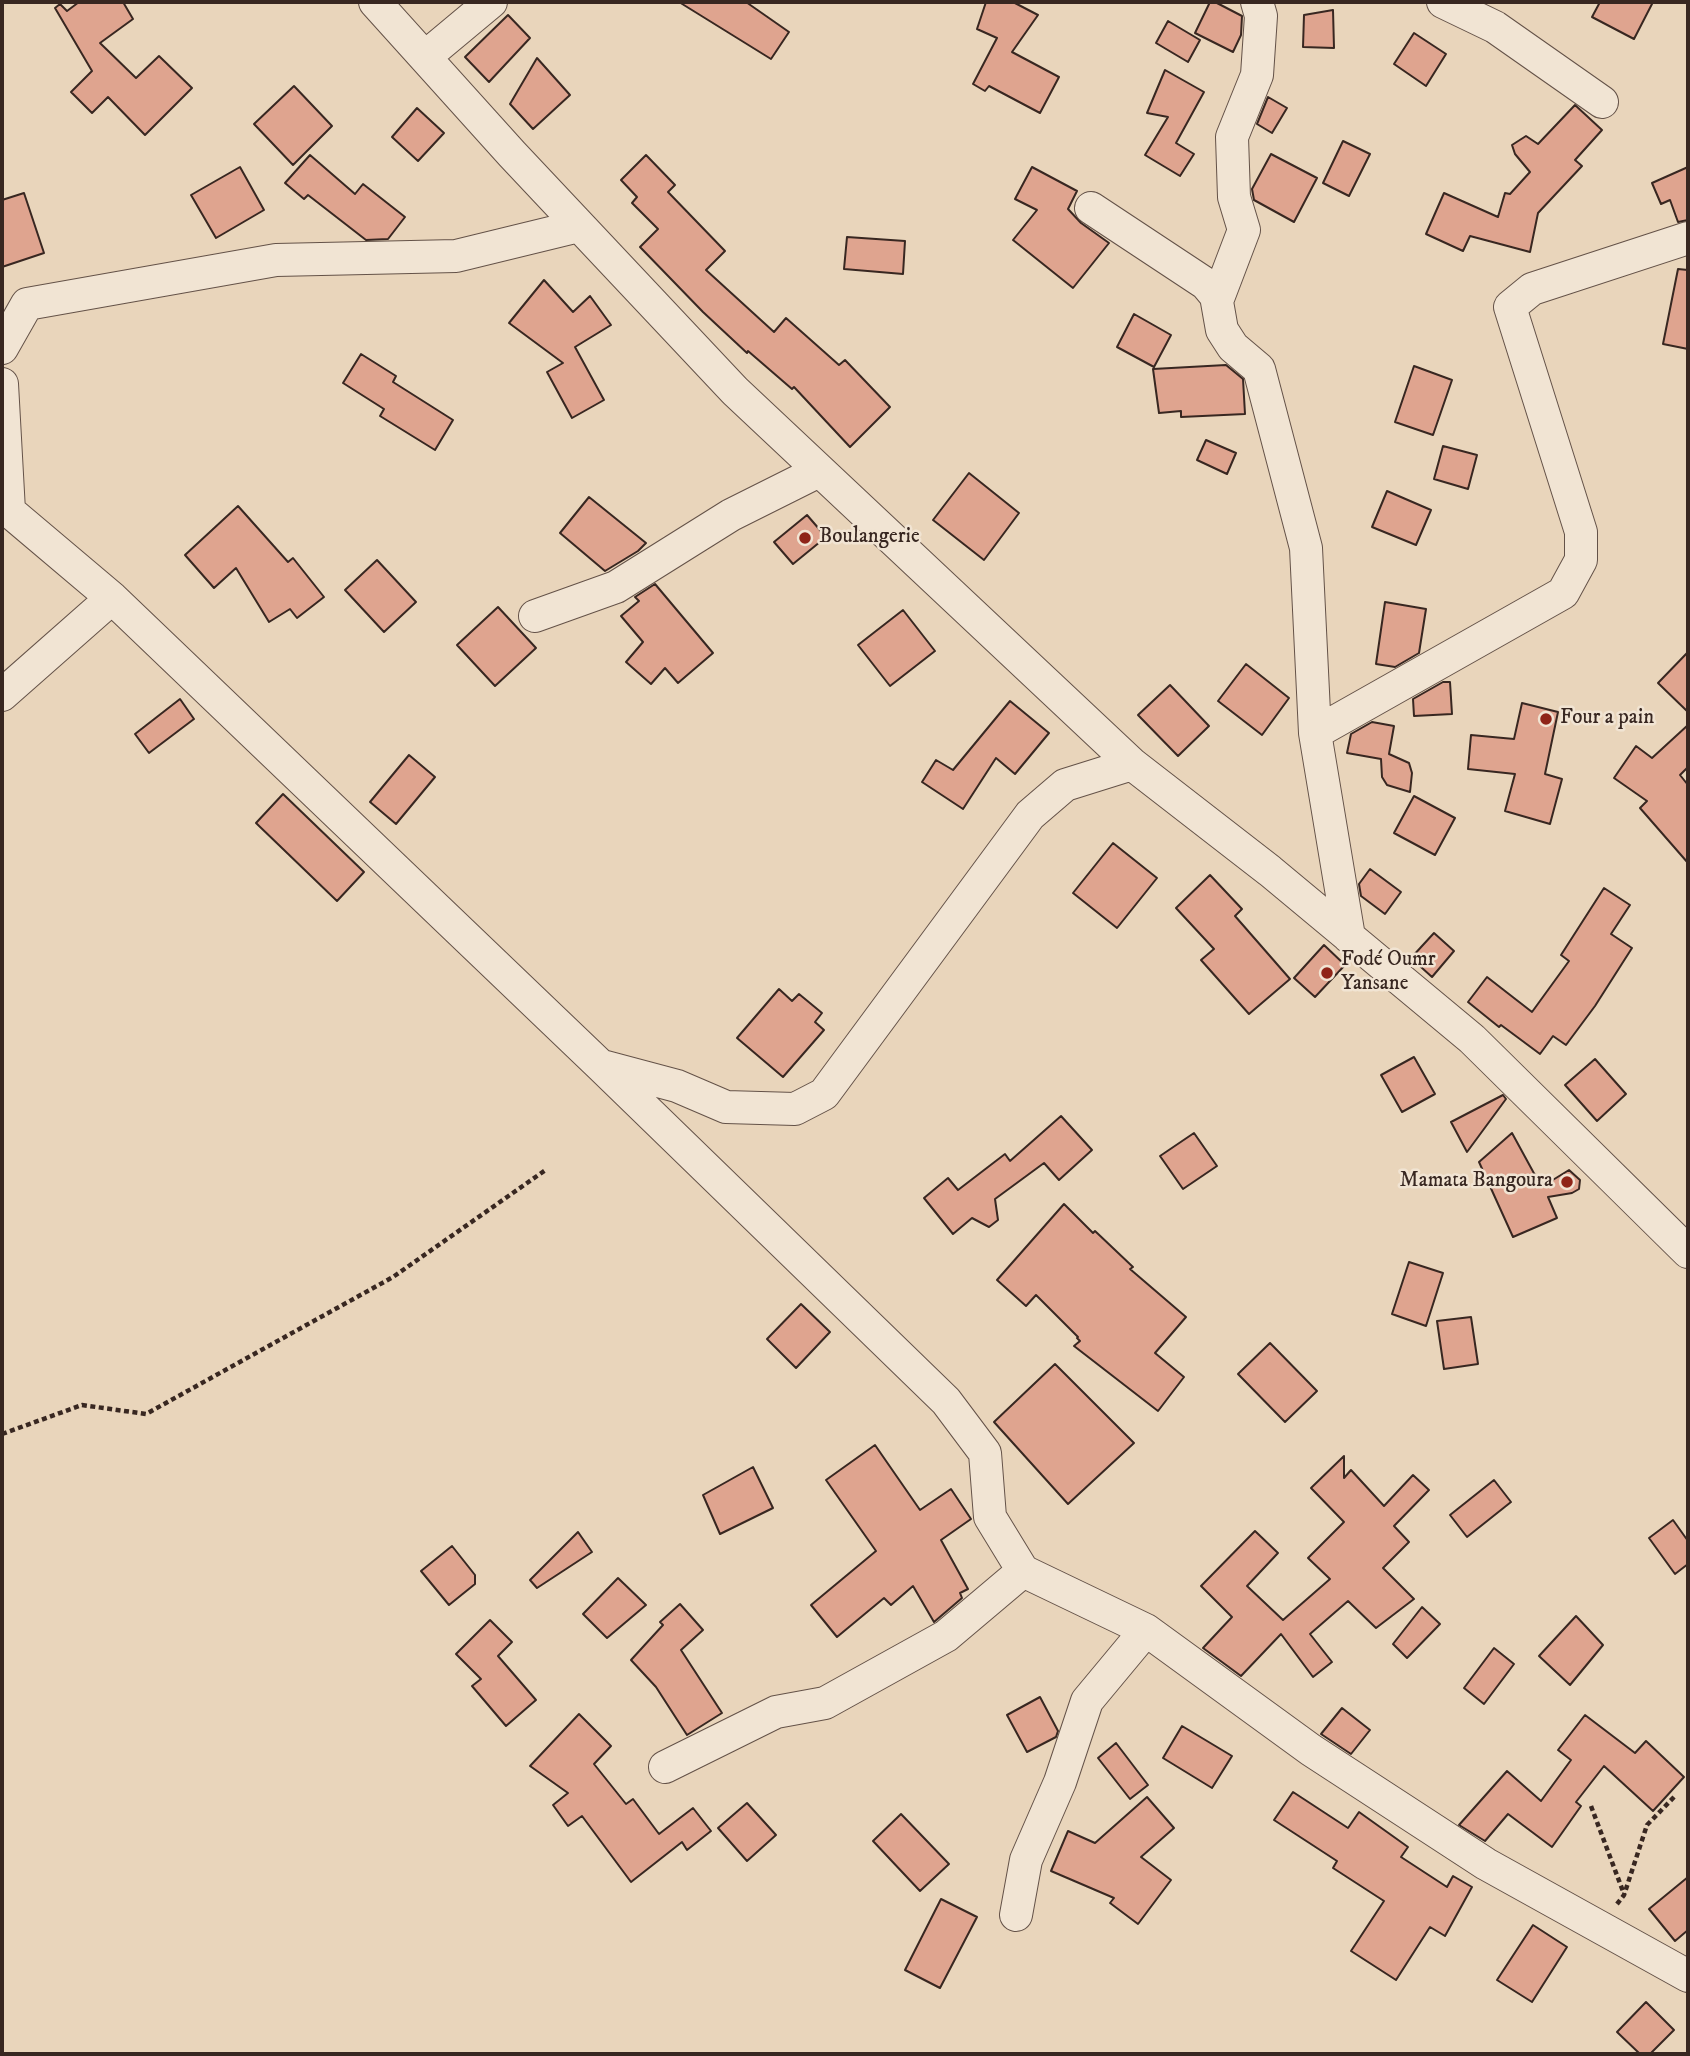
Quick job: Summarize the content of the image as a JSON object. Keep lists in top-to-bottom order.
{
  "places": [
    "Boulangerie",
    "Four a pain",
    "Fodé Oumr Yansane",
    "Mamata Bangoura"
  ]
}
